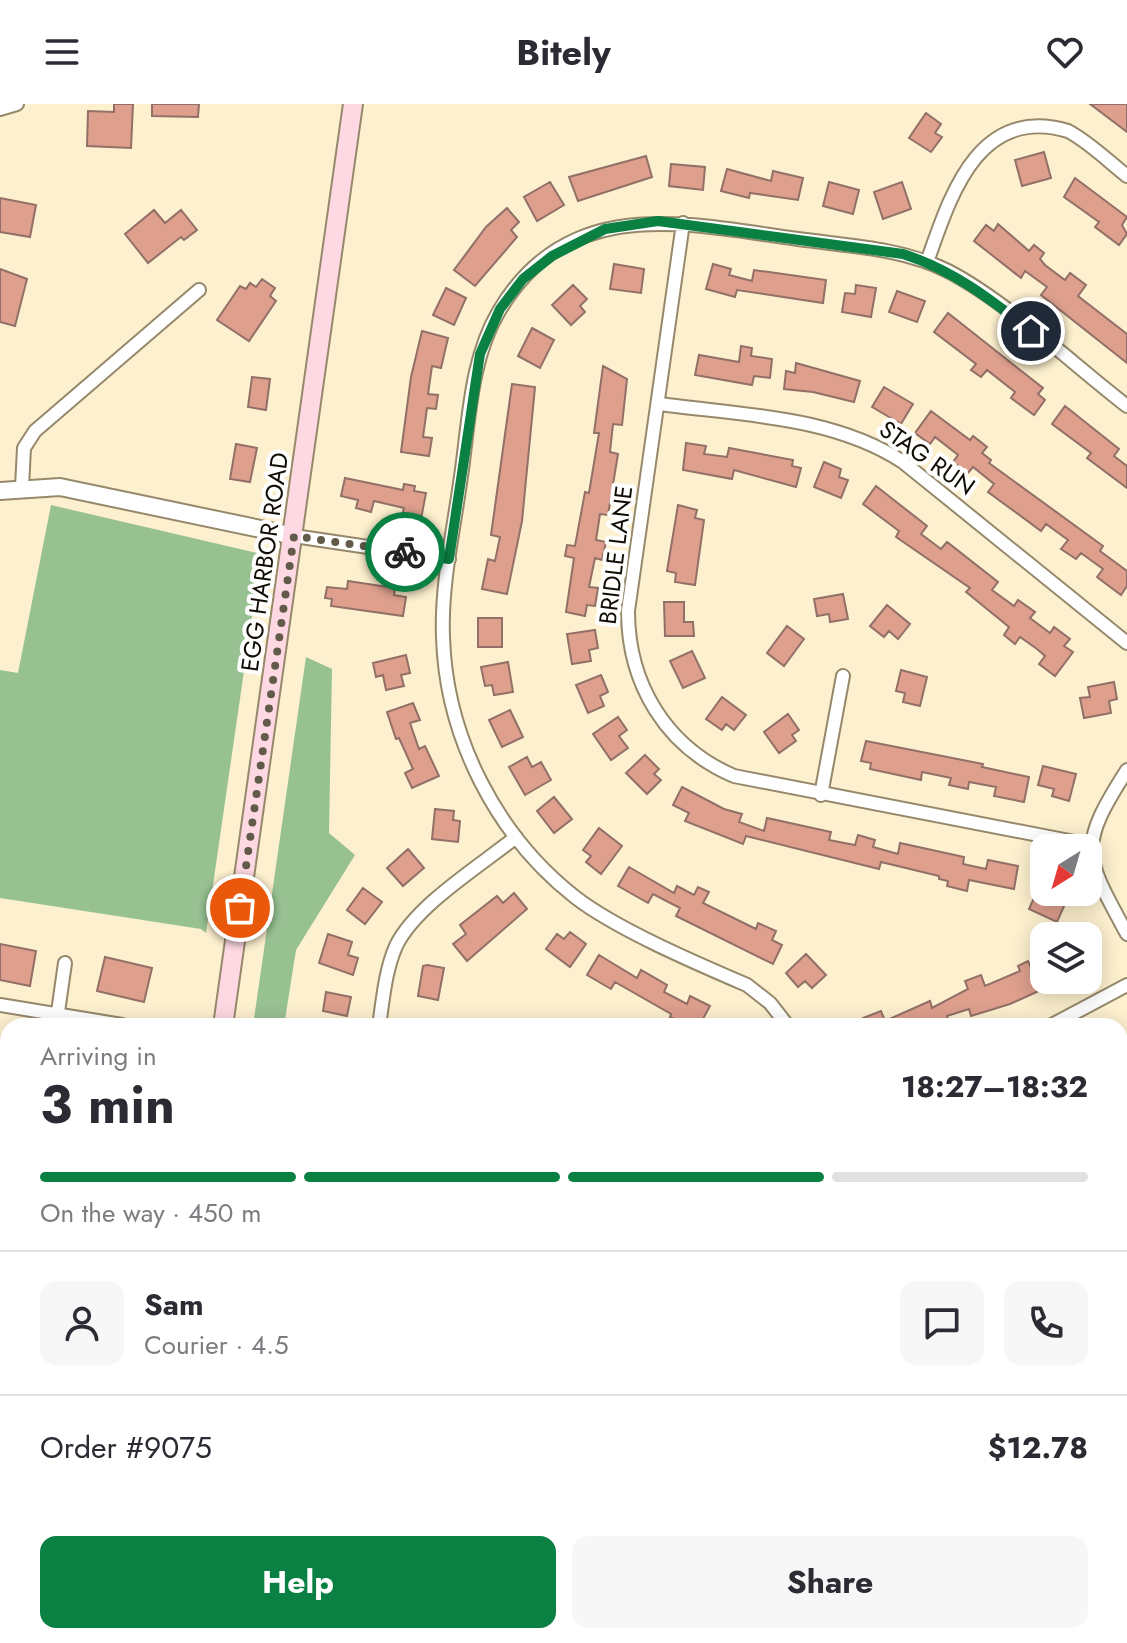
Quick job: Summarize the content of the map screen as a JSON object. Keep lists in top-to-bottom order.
{
  "streets": {
    "main road": ["EGG HARBOR ROAD"],
    "street": ["STAG RUN", "BRIDLE LANE"]
  },
  "crossings": [
    ["STAG RUN", "BRIDLE LANE"]
  ],
  "north": "bottom left",
  "page": {
    "header": "Bitely",
    "heading": ["3 min", "Arriving in", "18:27–18:32"],
    "panel": [
      "Sam",
      "Courier · 4.5",
      "Order #9075",
      "$12.78"
    ],
    "bar": "On the way · 450 m",
    "buttons": ["Help", "Share"]
  }
}
